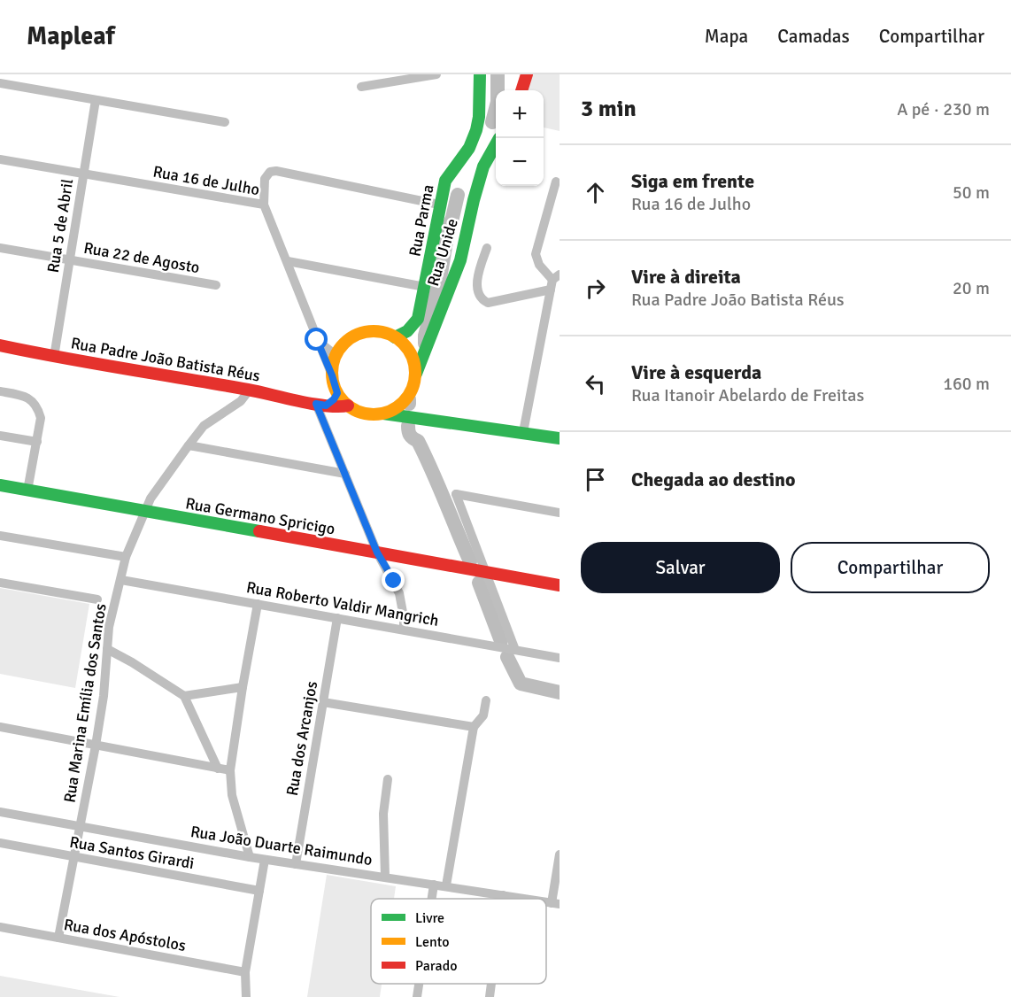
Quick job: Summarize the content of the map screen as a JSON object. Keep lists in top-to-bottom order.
{
  "streets": {
    "main road": [
      "Rua Parma",
      "Rua Unide",
      "Rua Padre João Batista Réus",
      "Rua Germano Spricigo"
    ],
    "street": [
      "Rua 16 de Julho",
      "Rua 5 de Abril",
      "Rua 22 de Agosto",
      "Rua Roberto Valdir Mangrich",
      "Rua Marina Emília dos Santos",
      "Rua dos Arcanjos",
      "Rua João Duarte Raimundo",
      "Rua Santos Girardi",
      "Rua dos Apóstolos"
    ]
  },
  "crossings": [
    ["Rua 16 de Julho", "Rua Parma"],
    ["Rua 16 de Julho", "Rua 5 de Abril"],
    ["Rua 16 de Julho", "Rua Unide"],
    ["Rua 16 de Julho", "Rua Padre João Batista Réus"],
    ["Rua Parma", "Rua Unide"],
    ["Rua Parma", "Rua Padre João Batista Réus"],
    ["Rua 5 de Abril", "Rua 22 de Agosto"],
    ["Rua 5 de Abril", "Rua Padre João Batista Réus"],
    ["Rua Unide", "Rua Padre João Batista Réus"],
    ["Rua Padre João Batista Réus", "Rua Marina Emília dos Santos"],
    ["Rua Germano Spricigo", "Rua Marina Emília dos Santos"],
    ["Rua Roberto Valdir Mangrich", "Rua Marina Emília dos Santos"],
    ["Rua Roberto Valdir Mangrich", "Rua dos Arcanjos"],
    ["Rua Marina Emília dos Santos", "Rua João Duarte Raimundo"],
    ["Rua Marina Emília dos Santos", "Rua Santos Girardi"],
    ["Rua Marina Emília dos Santos", "Rua dos Apóstolos"],
    ["Rua dos Arcanjos", "Rua João Duarte Raimundo"]
  ],
  "legend": ["Livre", "Lento", "Parado"],
  "page": {
    "header": "Mapleaf",
    "nav": ["Mapa", "Camadas", "Compartilhar"],
    "heading": ["3 min", "A pé · 230 m"],
    "map_buttons": ["+", "−"],
    "list": [
      ["Siga em frente", "Rua 16 de Julho", "50 m"],
      ["Vire à direita", "Rua Padre João Batista Réus", "20 m"],
      ["Vire à esquerda", "Rua Itanoir Abelardo de Freitas", "160 m"],
      "Chegada ao destino"
    ],
    "buttons": ["Salvar", "Compartilhar"]
  }
}
